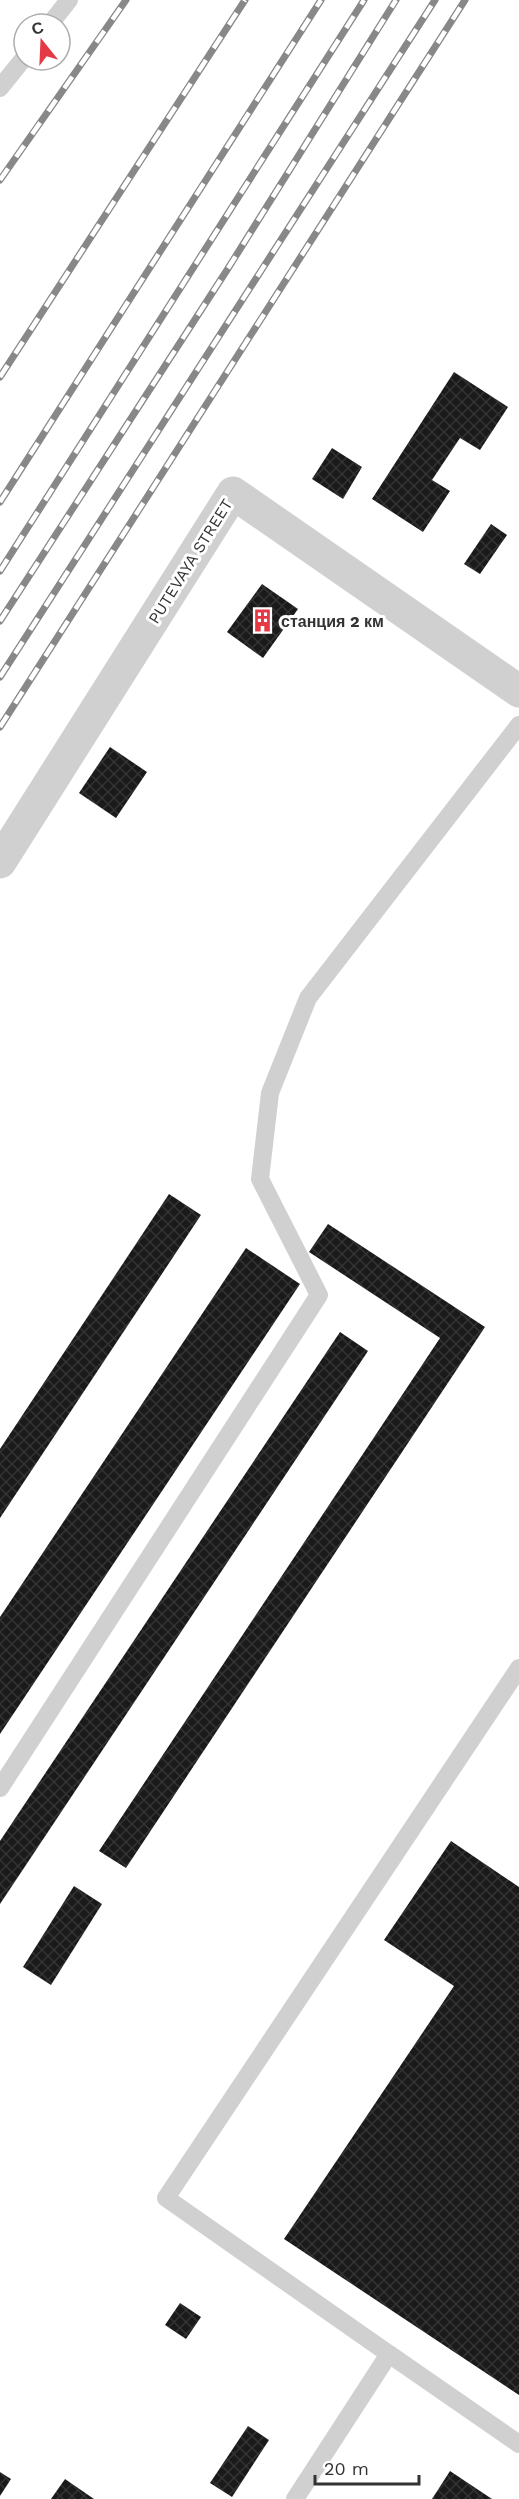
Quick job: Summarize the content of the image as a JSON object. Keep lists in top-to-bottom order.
{
  "streets": {
    "street": ["PUTEVAYA STREET"]
  },
  "places": {
    "building": ["станция 2 км"]
  },
  "scale_bar": "20 m",
  "north": "top"
}
